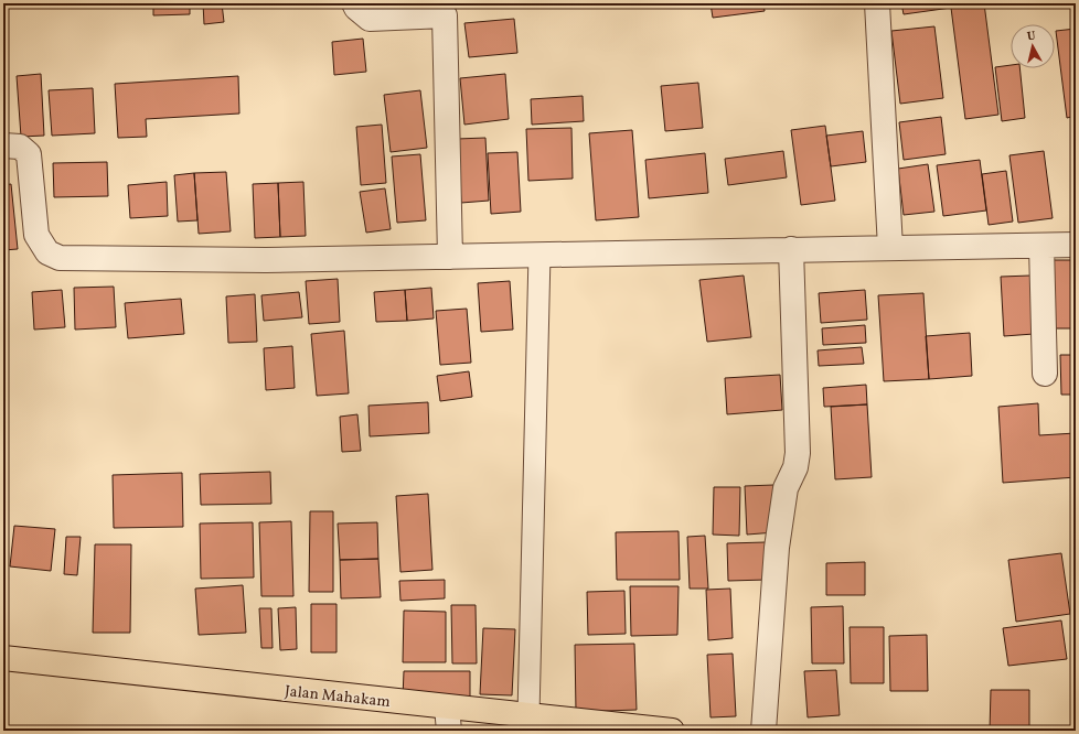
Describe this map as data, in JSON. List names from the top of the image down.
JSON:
{
  "streets": {
    "main road": ["Jalan Mahakam"]
  },
  "north": "top"
}
